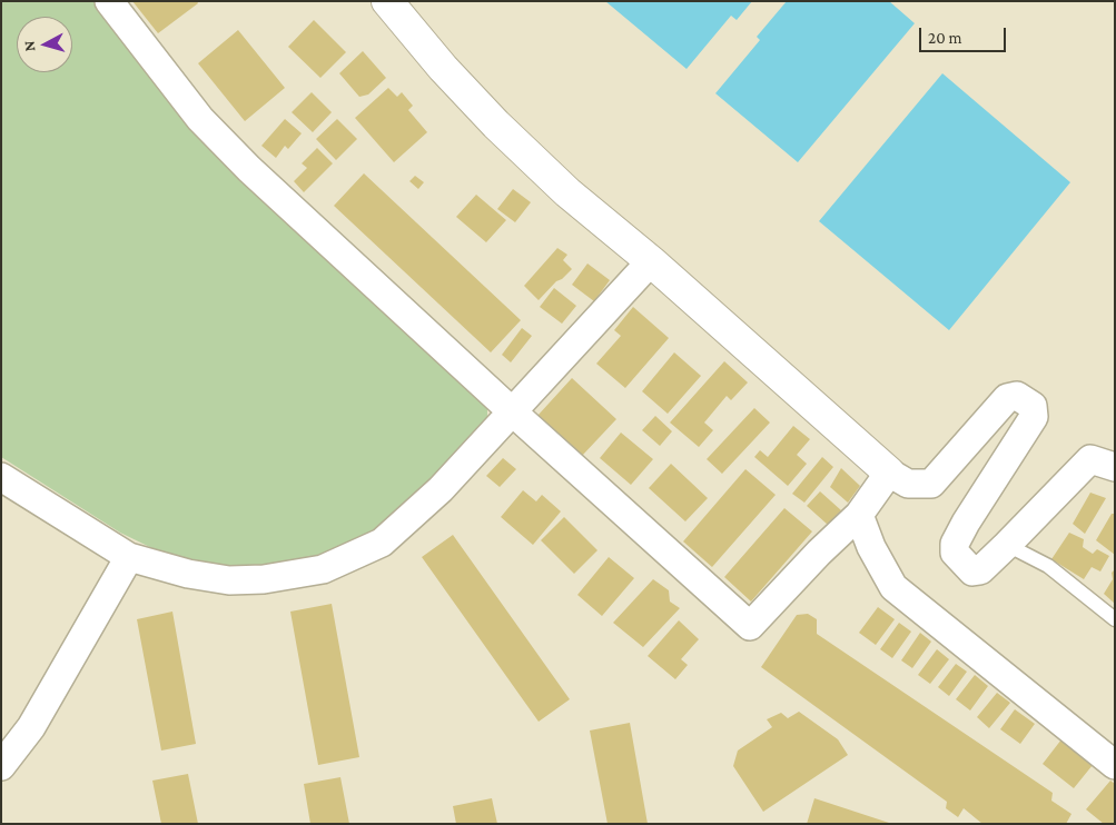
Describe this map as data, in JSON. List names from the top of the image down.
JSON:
{
  "scale_bar": "20 m",
  "north": "left"
}
